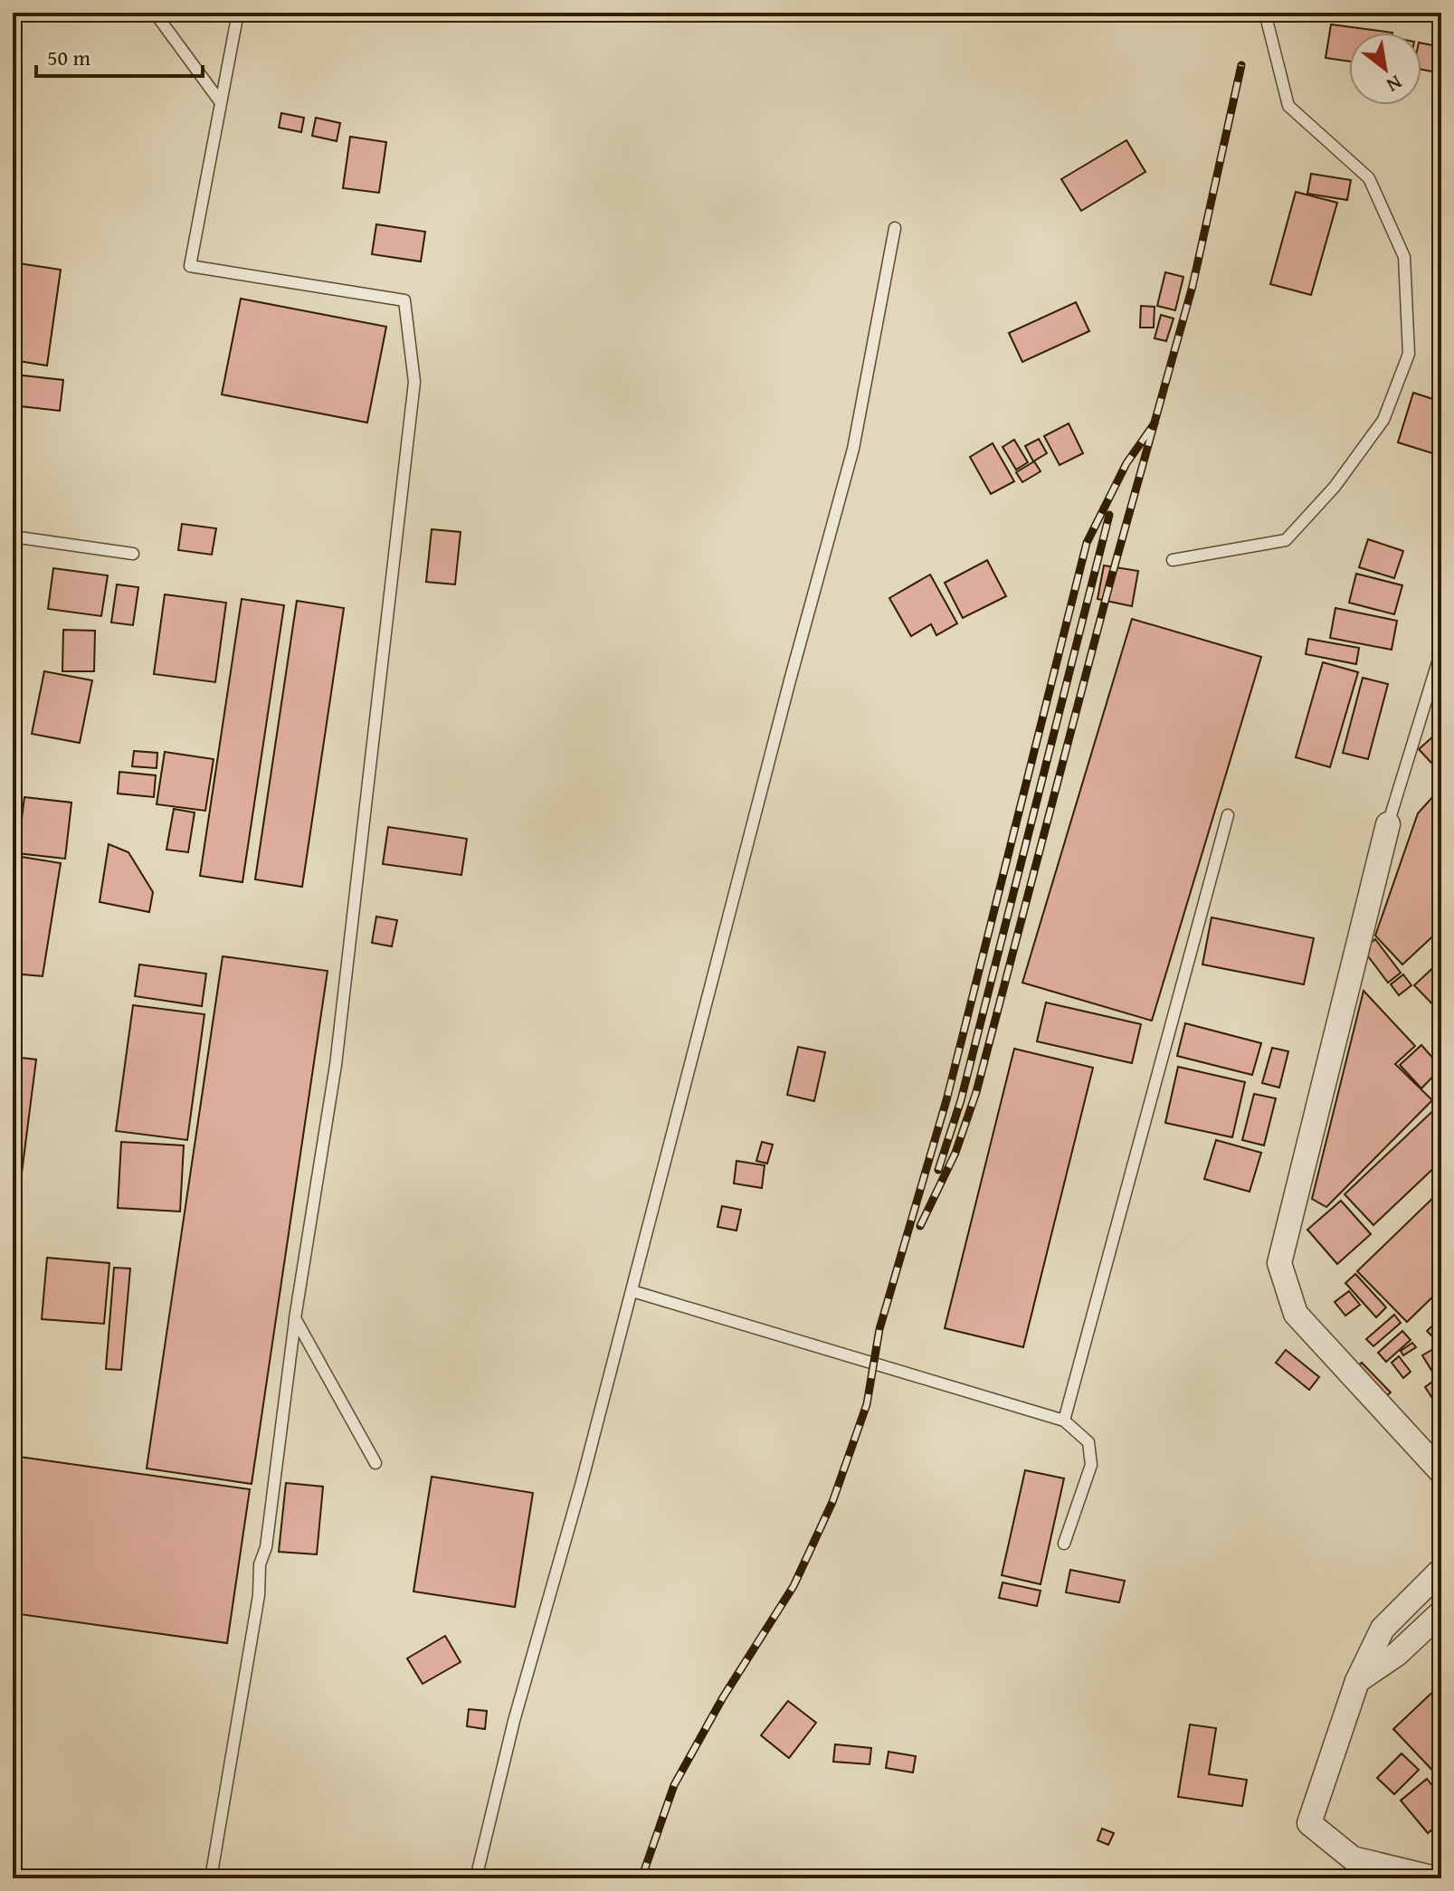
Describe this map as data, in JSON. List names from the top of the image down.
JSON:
{
  "scale_bar": "50 m",
  "north": "bottom right"
}
